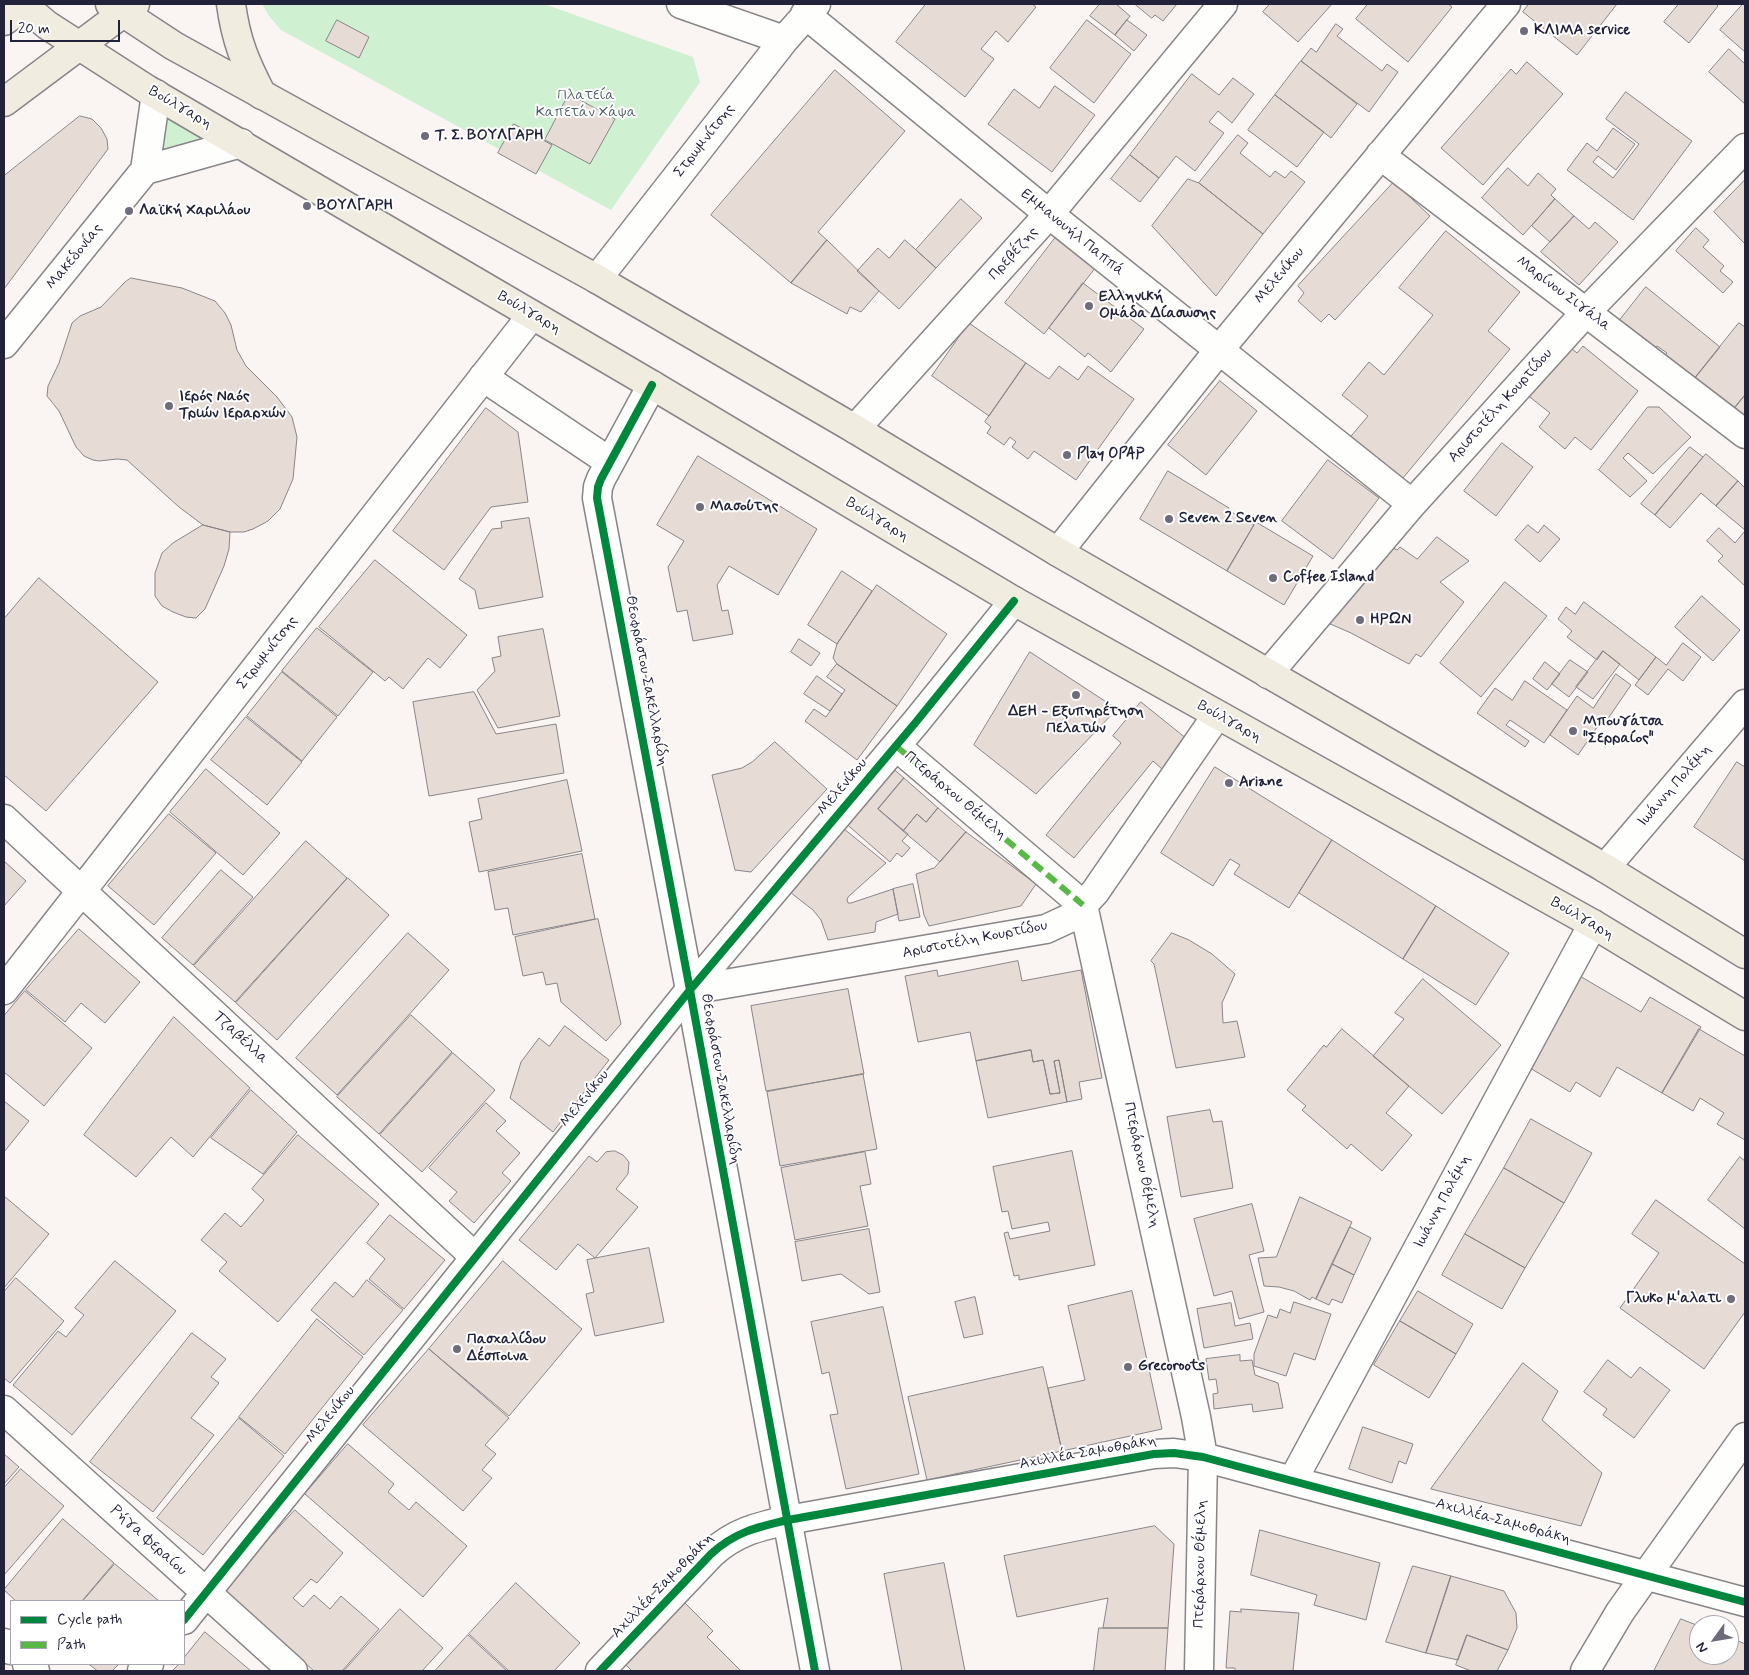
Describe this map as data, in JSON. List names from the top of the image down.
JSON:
{
  "streets": {
    "main road": ["Βούλγαρη"],
    "street": [
      "Στρωμνίτσης",
      "Εμμανουήλ Παππά",
      "Πρεβέζης",
      "Μακεδονίας",
      "Μελενίκου",
      "Μαρίνου Σιγάλα",
      "Αριστοτέλη Κουρτίδου",
      "Θεοφράστου Σακελλαρίδη",
      "Ιωάννη Πολέμη",
      "Πτεράρχου Θέμελη",
      "Τζαβέλλα",
      "Αχιλλέα Σαμοθράκη",
      "Ρήγα Φεραίου"
    ]
  },
  "crossings": [
    ["Βούλγαρη", "Στρωμνίτσης"],
    ["Βούλγαρη", "Μελενίκου"],
    ["Βούλγαρη", "Αριστοτέλη Κουρτίδου"],
    ["Βούλγαρη", "Θεοφράστου Σακελλαρίδη"],
    ["Βούλγαρη", "Ιωάννη Πολέμη"],
    ["Στρωμνίτσης", "Εμμανουήλ Παππά"],
    ["Στρωμνίτσης", "Τζαβέλλα"],
    ["Εμμανουήλ Παππά", "Πρεβέζης"],
    ["Εμμανουήλ Παππά", "Μελενίκου"],
    ["Εμμανουήλ Παππά", "Αριστοτέλη Κουρτίδου"],
    ["Μελενίκου", "Μαρίνου Σιγάλα"],
    ["Μελενίκου", "Αριστοτέλη Κουρτίδου"],
    ["Μελενίκου", "Θεοφράστου Σακελλαρίδη"],
    ["Μελενίκου", "Πτεράρχου Θέμελη"],
    ["Μελενίκου", "Τζαβέλλα"],
    ["Μελενίκου", "Ρήγα Φεραίου"],
    ["Μαρίνου Σιγάλα", "Αριστοτέλη Κουρτίδου"],
    ["Αριστοτέλη Κουρτίδου", "Θεοφράστου Σακελλαρίδη"],
    ["Αριστοτέλη Κουρτίδου", "Πτεράρχου Θέμελη"],
    ["Θεοφράστου Σακελλαρίδη", "Αχιλλέα Σαμοθράκη"],
    ["Ιωάννη Πολέμη", "Αχιλλέα Σαμοθράκη"],
    ["Πτεράρχου Θέμελη", "Αχιλλέα Σαμοθράκη"]
  ],
  "parks": ["Πλατεία Καπετάν Χάψα"],
  "places": [
    "KΛΙΜΑ service",
    "Τ. Σ. ΒΟΥΛΓΑΡΗ",
    "ΒΟΥΛΓΑΡΗ",
    "Λαϊκή Χαριλάου",
    "Ελληνική Ομάδα Δίασωσης",
    "Ιερός Ναός Τριών Ιεραρχών",
    "Play OPAP",
    "Μασούτης",
    "Seven 2 Seven",
    "Coffee Island",
    "ΗΡΩΝ",
    "ΔΕΗ - Εξυπηρέτηση Πελατών",
    "Μπουγάτσα \"Σερραίος\"",
    "Ariane",
    "Γλυκο μ'αλατι",
    "Πασχαλίδου Δέσποινα",
    "Grecoroots"
  ],
  "legend": ["Cycle path", "Path"],
  "scale_bar": "20 m",
  "north": "bottom left"
}
